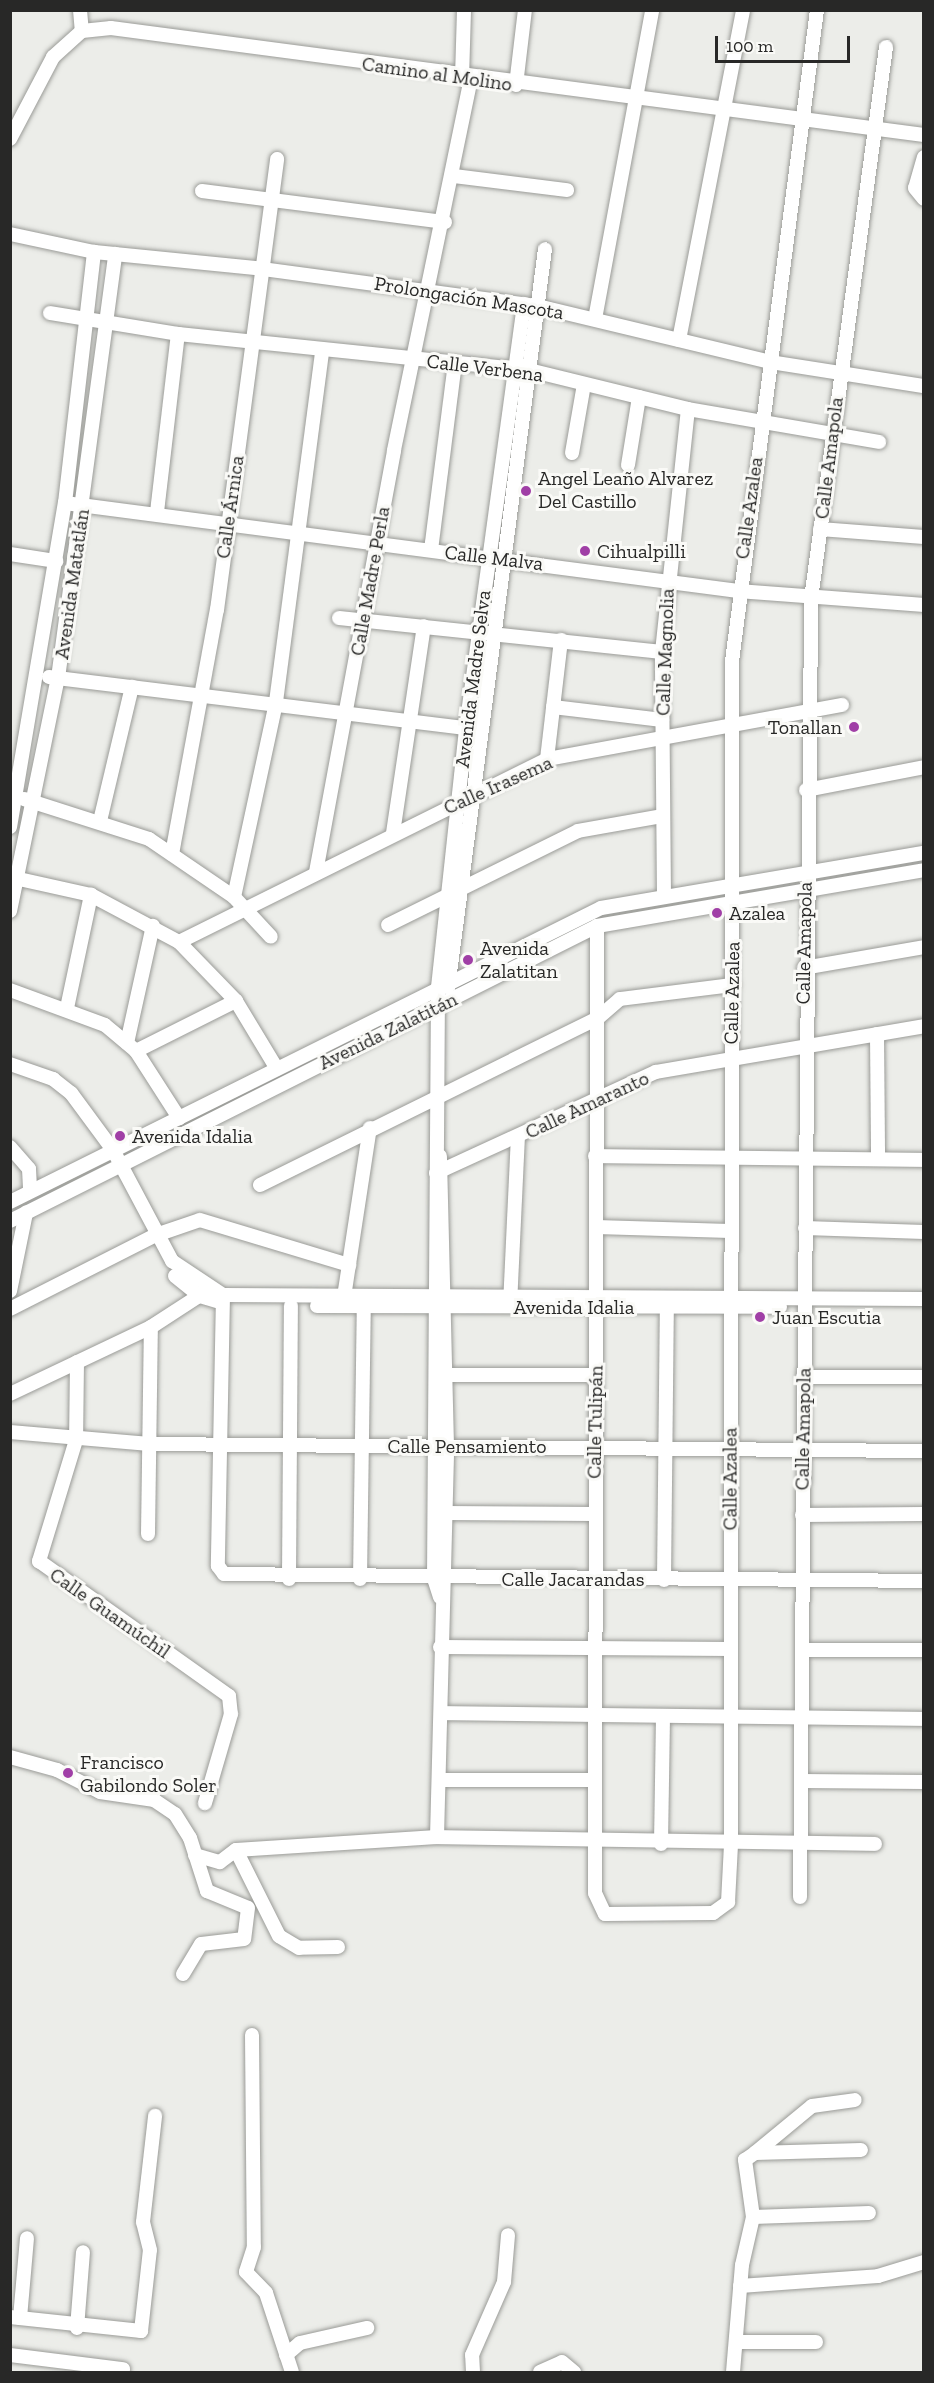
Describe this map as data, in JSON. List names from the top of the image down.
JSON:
{
  "streets": {
    "street": [
      "Camino al Molino",
      "Prolongación Mascota",
      "Calle Verbena",
      "Calle Amapola",
      "Calle Árnica",
      "Calle Azalea",
      "Calle Malva",
      "Calle Madre Perla",
      "Avenida Matatlán",
      "Calle Magnolia",
      "Avenida Madre Selva",
      "Calle Irasema",
      "Avenida Zalatitán",
      "Calle Amaranto",
      "Avenida Idalia",
      "Calle Tulipán",
      "Calle Pensamiento",
      "Calle Jacarandas",
      "Calle Guamúchil"
    ]
  },
  "crossings": [
    ["Camino al Molino", "Calle Amapola"],
    ["Camino al Molino", "Calle Azalea"],
    ["Camino al Molino", "Calle Madre Perla"],
    ["Prolongación Mascota", "Calle Amapola"],
    ["Prolongación Mascota", "Calle Árnica"],
    ["Prolongación Mascota", "Calle Azalea"],
    ["Prolongación Mascota", "Calle Madre Perla"],
    ["Prolongación Mascota", "Avenida Matatlán"],
    ["Prolongación Mascota", "Avenida Madre Selva"],
    ["Calle Verbena", "Calle Amapola"],
    ["Calle Verbena", "Calle Árnica"],
    ["Calle Verbena", "Calle Azalea"],
    ["Calle Verbena", "Calle Madre Perla"],
    ["Calle Verbena", "Avenida Matatlán"],
    ["Calle Verbena", "Calle Magnolia"],
    ["Calle Verbena", "Avenida Madre Selva"],
    ["Calle Amapola", "Calle Malva"],
    ["Calle Amapola", "Calle Irasema"],
    ["Calle Amapola", "Avenida Zalatitán"],
    ["Calle Amapola", "Calle Amaranto"],
    ["Calle Amapola", "Avenida Idalia"],
    ["Calle Amapola", "Calle Pensamiento"],
    ["Calle Amapola", "Calle Jacarandas"],
    ["Calle Árnica", "Calle Malva"],
    ["Calle Azalea", "Calle Malva"],
    ["Calle Azalea", "Calle Irasema"],
    ["Calle Azalea", "Avenida Zalatitán"],
    ["Calle Azalea", "Calle Amaranto"],
    ["Calle Azalea", "Avenida Idalia"],
    ["Calle Azalea", "Calle Tulipán"],
    ["Calle Azalea", "Calle Pensamiento"],
    ["Calle Azalea", "Calle Jacarandas"],
    ["Calle Malva", "Calle Madre Perla"],
    ["Calle Malva", "Avenida Matatlán"],
    ["Calle Malva", "Calle Magnolia"],
    ["Calle Malva", "Avenida Madre Selva"],
    ["Calle Madre Perla", "Calle Irasema"],
    ["Calle Magnolia", "Calle Irasema"],
    ["Calle Magnolia", "Avenida Zalatitán"],
    ["Avenida Madre Selva", "Calle Irasema"],
    ["Avenida Madre Selva", "Avenida Zalatitán"],
    ["Avenida Madre Selva", "Calle Amaranto"],
    ["Avenida Madre Selva", "Avenida Idalia"],
    ["Avenida Madre Selva", "Calle Pensamiento"],
    ["Avenida Madre Selva", "Calle Jacarandas"],
    ["Avenida Zalatitán", "Avenida Idalia"],
    ["Avenida Zalatitán", "Calle Tulipán"],
    ["Calle Amaranto", "Calle Tulipán"],
    ["Avenida Idalia", "Calle Tulipán"],
    ["Calle Tulipán", "Calle Pensamiento"],
    ["Calle Tulipán", "Calle Jacarandas"],
    ["Calle Pensamiento", "Calle Jacarandas"],
    ["Calle Pensamiento", "Calle Guamúchil"]
  ],
  "places": [
    "Angel Leaño Alvarez Del Castillo",
    "Cihualpilli",
    "Tonallan",
    "Azalea",
    "Avenida Zalatitan",
    "Avenida Idalia",
    "Juan Escutia",
    "Francisco Gabilondo Soler"
  ],
  "scale_bar": "100 m"
}
